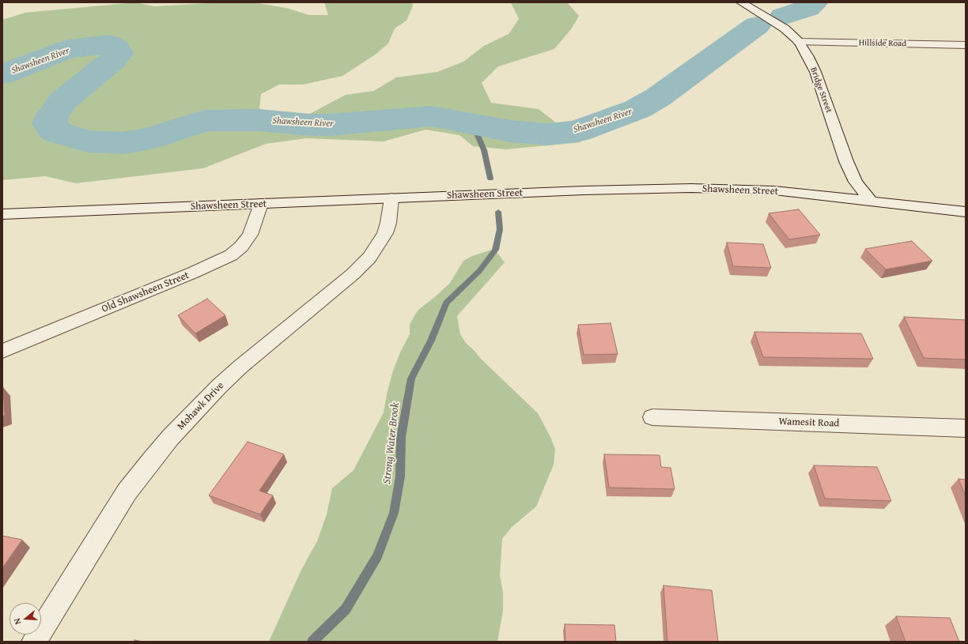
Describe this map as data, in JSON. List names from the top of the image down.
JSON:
{
  "streets": {
    "street": [
      "Hillside Road",
      "Bridge Street",
      "Shawsheen Street",
      "Old Shawsheen Street",
      "Mohawk Drive",
      "Wamesit Road"
    ]
  },
  "crossings": [
    ["Hillside Road", "Bridge Street"],
    ["Bridge Street", "Shawsheen Street"],
    ["Shawsheen Street", "Old Shawsheen Street"],
    ["Shawsheen Street", "Mohawk Drive"]
  ],
  "water": ["Shawsheen River", "Strong Water Brook"],
  "north": "left"
}
